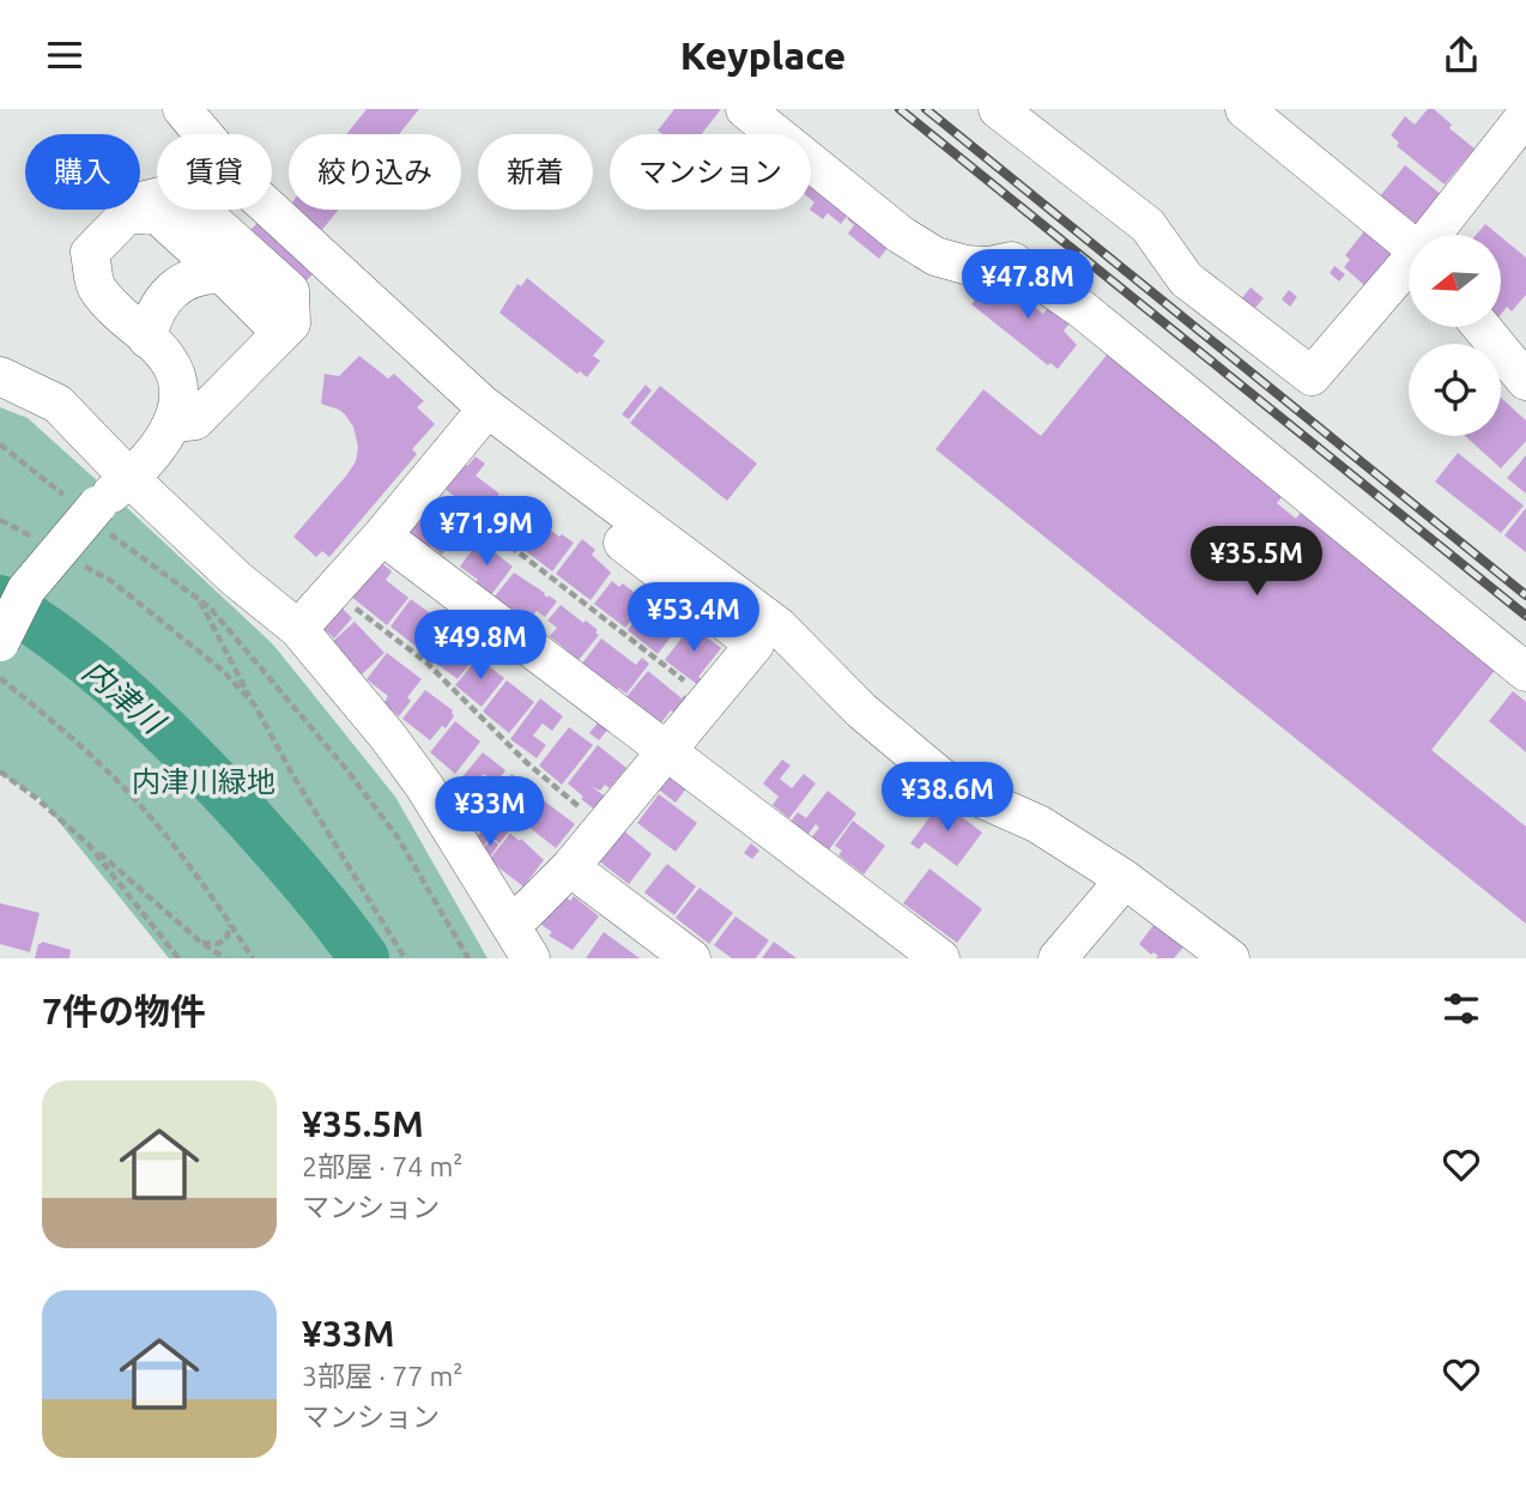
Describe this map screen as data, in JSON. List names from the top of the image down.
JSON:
{
  "water": ["内津川"],
  "parks": ["内津川緑地"],
  "north": "left",
  "page": {
    "header": "Keyplace",
    "chip": [
      "購入",
      "賃貸",
      "絞り込み",
      "新着",
      "マンション"
    ],
    "price": [
      "¥47.8M",
      "¥71.9M",
      "¥35.5M",
      "¥53.4M",
      "¥49.8M",
      "¥38.6M",
      "¥33M"
    ],
    "heading": "7件の物件",
    "list": [
      {
        "name": "¥35.5M",
        "note": "2部屋 · 74 m² · マンション"
      },
      {
        "name": "¥33M",
        "note": "3部屋 · 77 m² · マンション"
      }
    ]
  }
}
